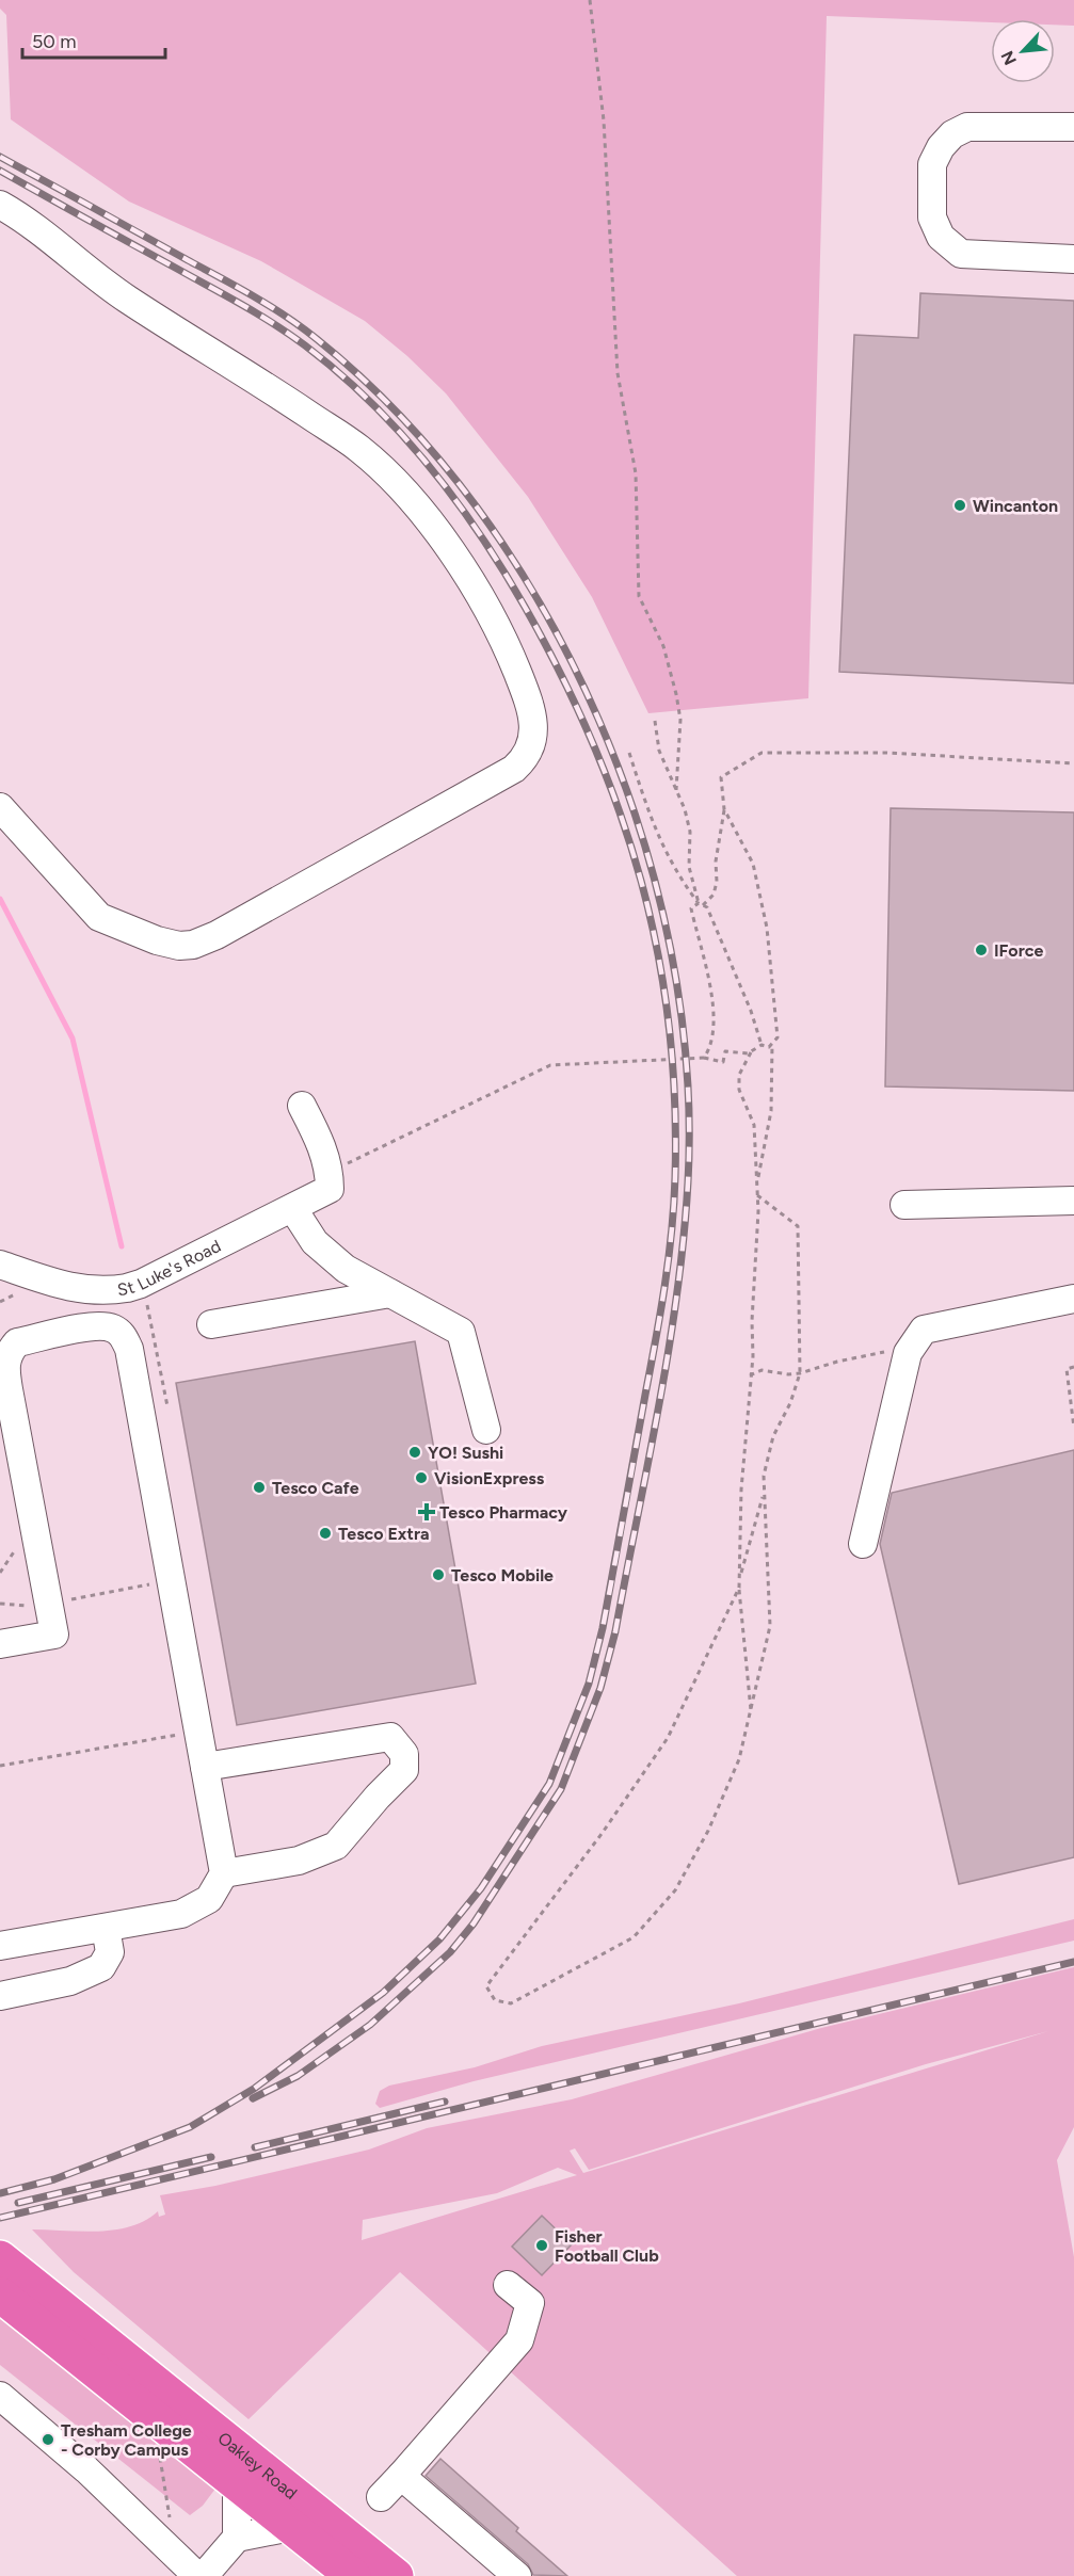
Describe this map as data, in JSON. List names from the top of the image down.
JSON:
{
  "streets": {
    "highway": ["Oakley Road"],
    "street": ["St Luke's Road"]
  },
  "places": {
    "other": [
      "Wincanton",
      "IForce",
      "YO! Sushi",
      "VisionExpress",
      "Tesco Cafe",
      "Tesco Extra",
      "Tesco Mobile",
      "Fisher Football Club",
      "Tresham College - Corby Campus"
    ],
    "health": ["Tesco Pharmacy"]
  },
  "scale_bar": "50 m",
  "north": "bottom left"
}
